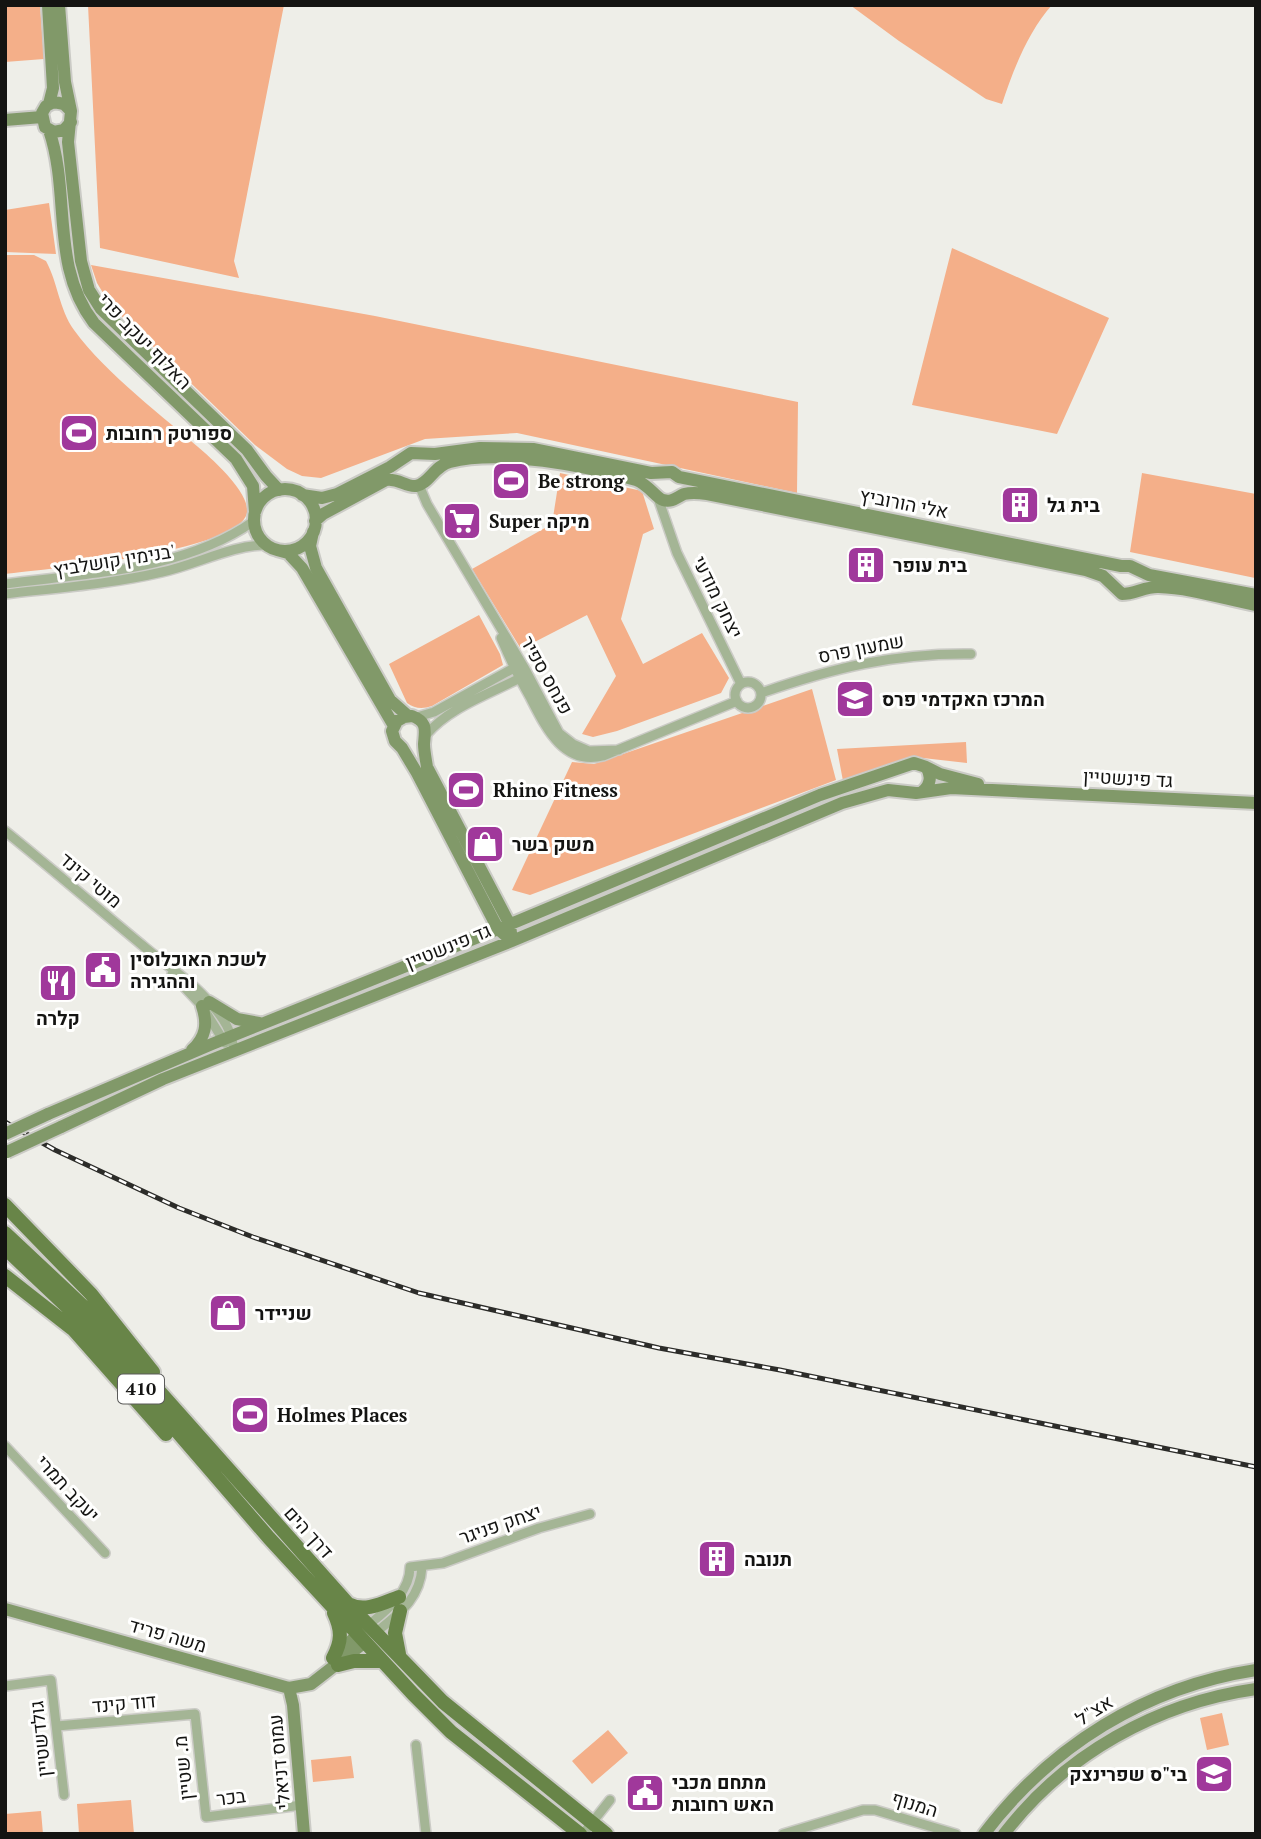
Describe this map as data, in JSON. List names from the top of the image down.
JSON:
{
  "streets": {
    "main road": ["410", "דרך הים"],
    "street": [
      "האלוף יעקב פרי",
      "אלי הורוביץ",
      "בנימין קושלביץ'",
      "יצחק מודעי",
      "שמעון פרס",
      "פנחס ספיר",
      "גד פינשטיין",
      "מוטי קינד",
      "יעקב תמרי",
      "יצחק פניגר",
      "משה פריד",
      "דוד קינד",
      "אצ\"ל",
      "גולדשטיין",
      "עמוס דניאלי",
      "מ. שטיין",
      "בכר",
      "המנוף"
    ]
  },
  "crossings": [
    ["האלוף יעקב פרי", "בנימין קושלביץ'"],
    ["אלי הורוביץ", "יצחק מודעי"],
    ["יצחק מודעי", "שמעון פרס"],
    ["גד פינשטיין", "מוטי קינד"],
    ["יצחק פניגר", "דרך הים"],
    ["יצחק פניגר", "משה פריד"],
    ["דרך הים", "משה פריד"],
    ["משה פריד", "עמוס דניאלי"],
    ["דוד קינד", "גולדשטיין"],
    ["דוד קינד", "מ. שטיין"],
    ["עמוס דניאלי", "בכר"],
    ["מ. שטיין", "בכר"]
  ],
  "places": {
    "sports": [
      "ספורטק רחובות",
      "Be strong",
      "Rhino Fitness",
      "Holmes Places"
    ],
    "building": ["בית גל", "בית עופר", "תנובה"],
    "supermarket": ["Super מיקה"],
    "school or university": ["המרכז האקדמי פרס", "בי\"ס שפרינצק"],
    "shop": ["משק בשר", "שניידר"],
    "public building": ["לשכת האוכלוסין וההגירה", "מתחם מכבי האש רחובות"],
    "restaurant": ["קלרה"]
  }
}
